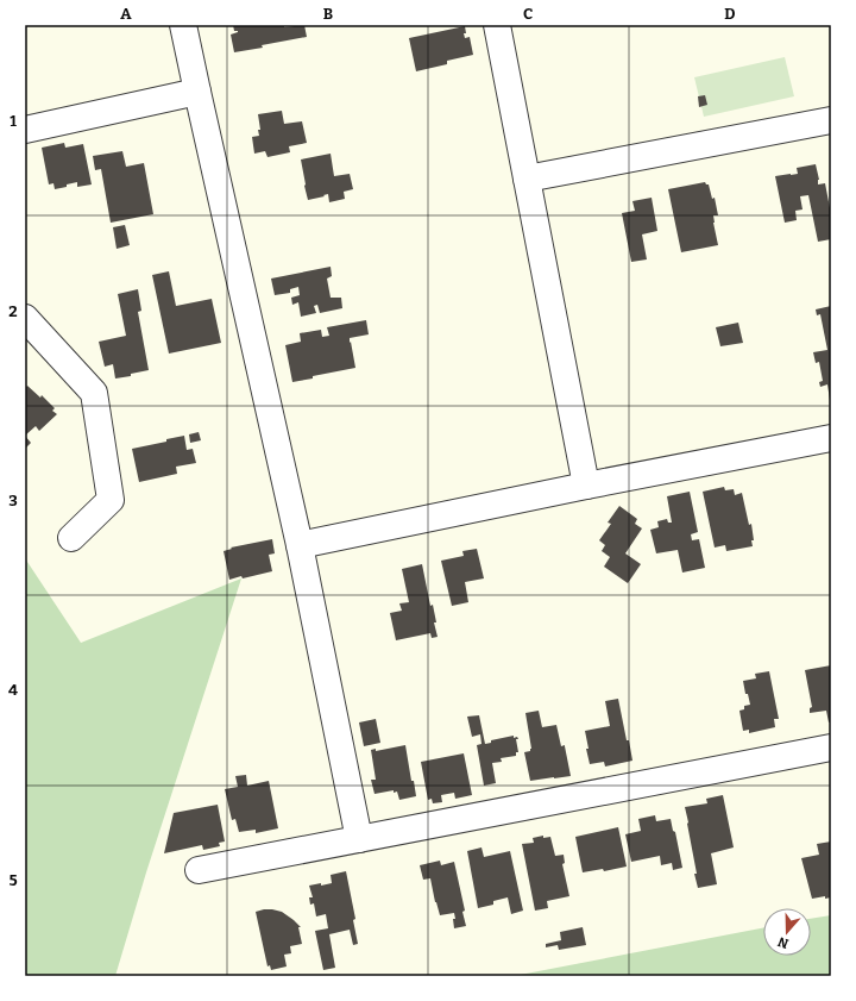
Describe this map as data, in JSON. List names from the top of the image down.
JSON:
{
  "north": "bottom",
  "grid": {
    "columns": [
      "A",
      "B",
      "C",
      "D"
    ],
    "rows": [
      "1",
      "2",
      "3",
      "4",
      "5"
    ]
  }
}
